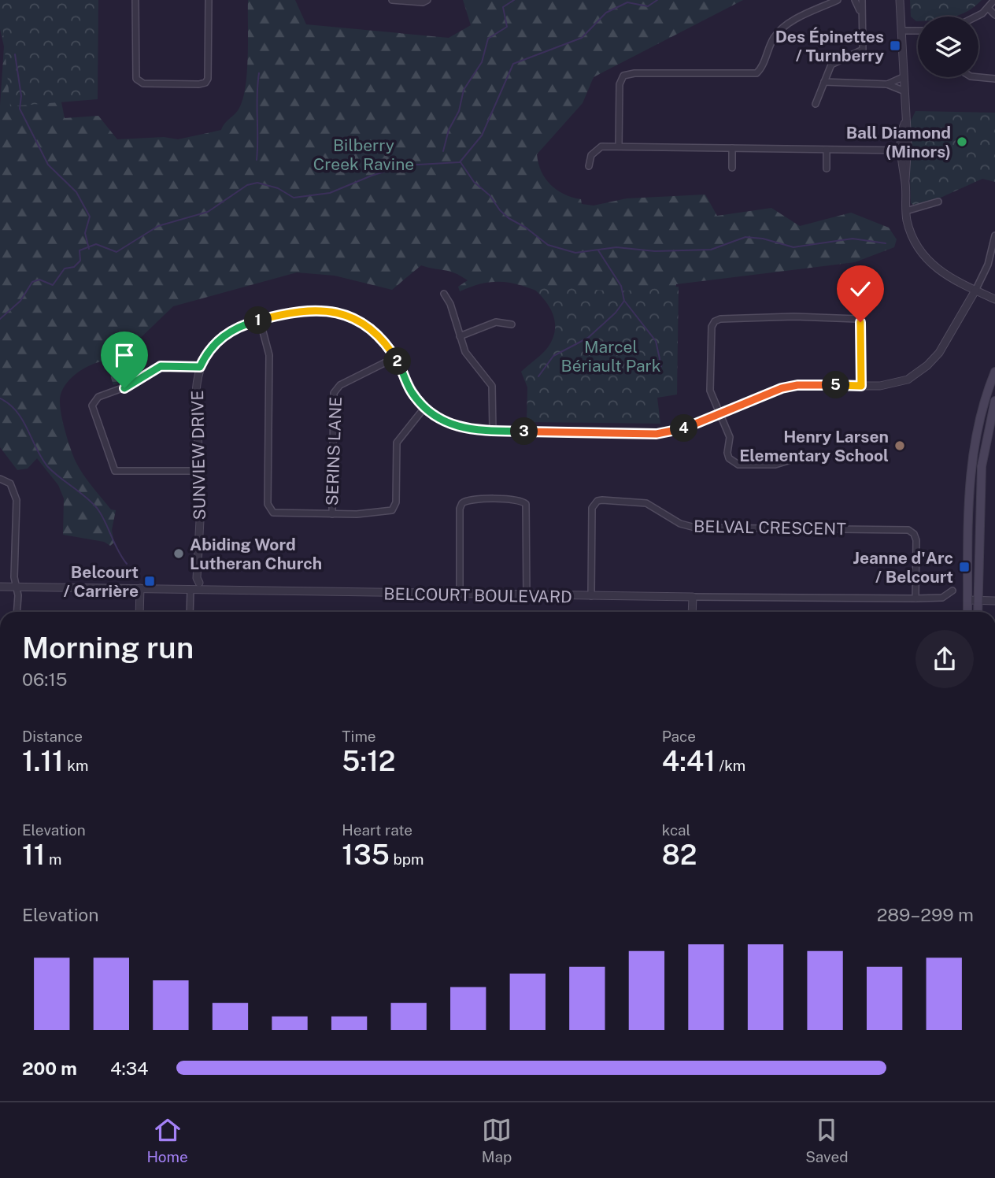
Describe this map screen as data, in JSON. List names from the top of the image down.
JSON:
{
  "streets": {
    "street": [
      "SERINS LANE",
      "SUNVIEW DRIVE",
      "BELVAL CRESCENT",
      "BELCOURT BOULEVARD"
    ]
  },
  "crossings": [
    ["SERINS LANE", "SUNVIEW DRIVE"],
    ["SUNVIEW DRIVE", "BELCOURT BOULEVARD"],
    ["BELVAL CRESCENT", "BELCOURT BOULEVARD"]
  ],
  "parks": ["Bilberry Creek Ravine", "Marcel Bériault Park"],
  "places": {
    "transit": ["Des Épinettes / Turnberry", "Jeanne d'Arc / Belcourt", "Belcourt / Carrière"],
    "other": ["Ball Diamond (Minors)", "Henry Larsen Elementary School", "Abiding Word Lutheran Church"]
  },
  "page": {
    "pins": [
      "1",
      "2",
      "5",
      "4",
      "3"
    ],
    "heading": ["Morning run", "06:15"],
    "stats": [
      ["Distance", "1.11 km"],
      ["Time", "5:12"],
      ["Pace", "4:41 /km"],
      ["Elevation", "11 m"],
      ["Heart rate", "135 bpm"],
      ["kcal", "82"]
    ],
    "chart": ["Elevation", "289–299 m"],
    "list": [
      {
        "name": "200 m",
        "note": "4:34"
      }
    ],
    "tabs": ["Home", "Map", "Saved"]
  }
}
